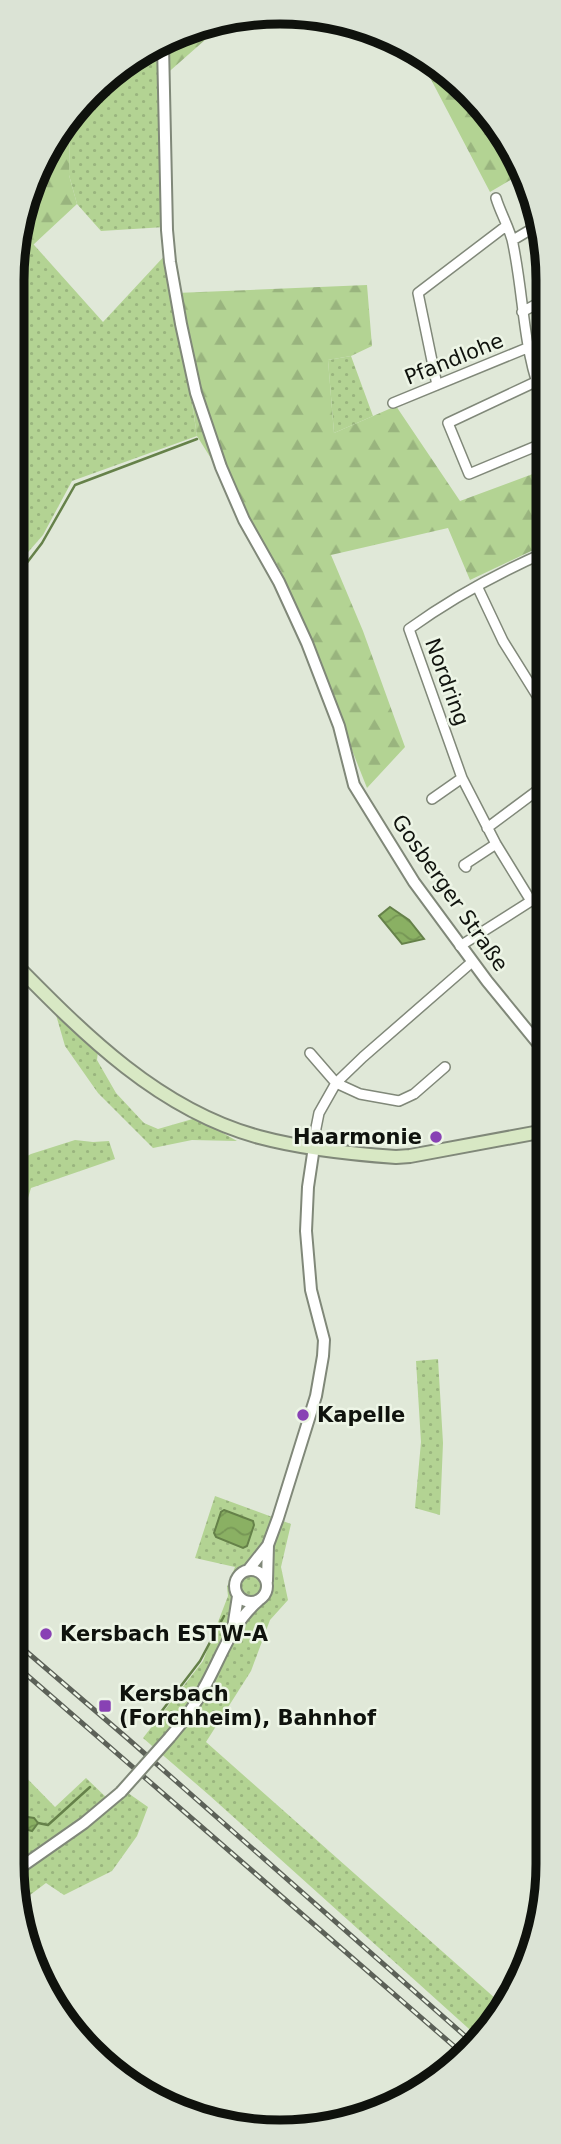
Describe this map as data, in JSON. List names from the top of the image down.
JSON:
{
  "streets": {
    "street": ["Pfandlohe", "Nordring", "Gosberger Straße"]
  },
  "places": {
    "other": ["Haarmonie", "Kapelle", "Kersbach ESTW-A"],
    "transit": ["Kersbach (Forchheim), Bahnhof"]
  }
}
